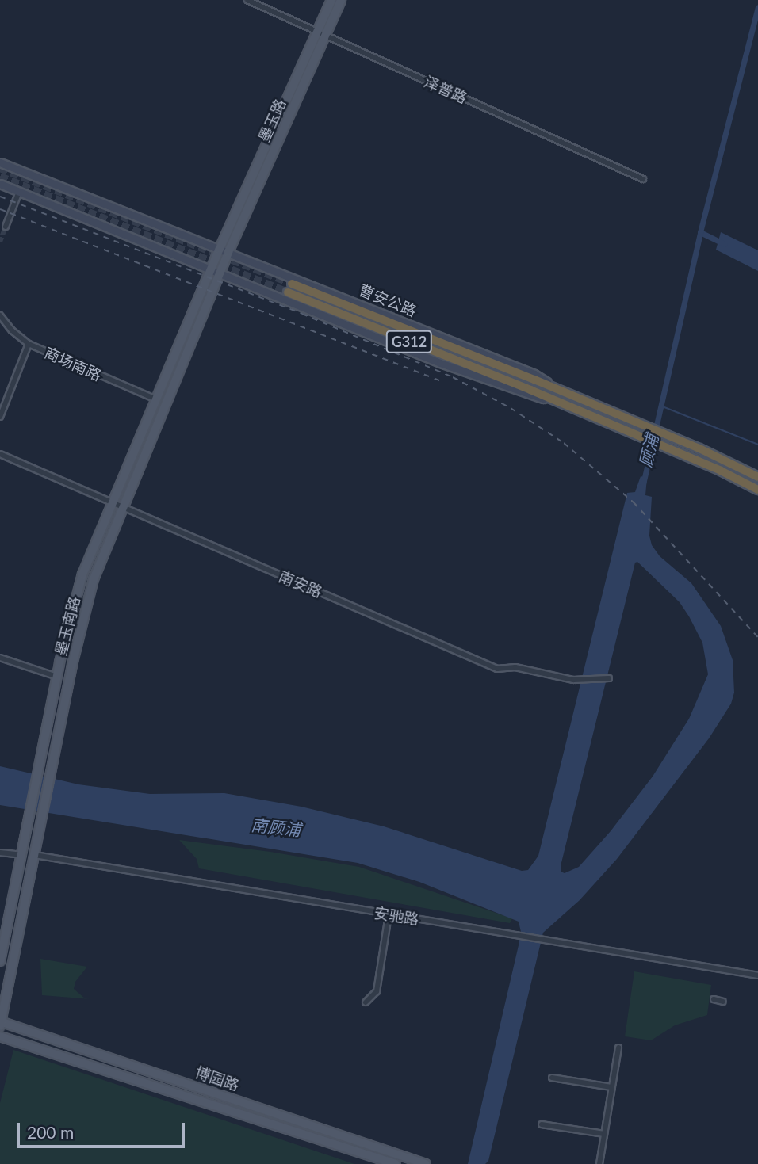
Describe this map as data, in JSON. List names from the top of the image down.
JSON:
{
  "streets": {
    "highway": ["曹安公路", "G312"],
    "main road": ["墨玉路", "墨玉南路", "博园路"],
    "street": [
      "泽普路",
      "商场南路",
      "南安路",
      "安驰路"
    ]
  },
  "crossings": [
    ["泽普路", "墨玉路"],
    ["墨玉路", "曹安公路"],
    ["墨玉路", "墨玉南路"],
    ["曹安公路", "墨玉南路"],
    ["商场南路", "墨玉南路"],
    ["南安路", "墨玉南路"],
    ["墨玉南路", "安驰路"],
    ["墨玉南路", "博园路"]
  ],
  "water": ["顾浦", "南顾浦"],
  "scale_bar": "200 m"
}
